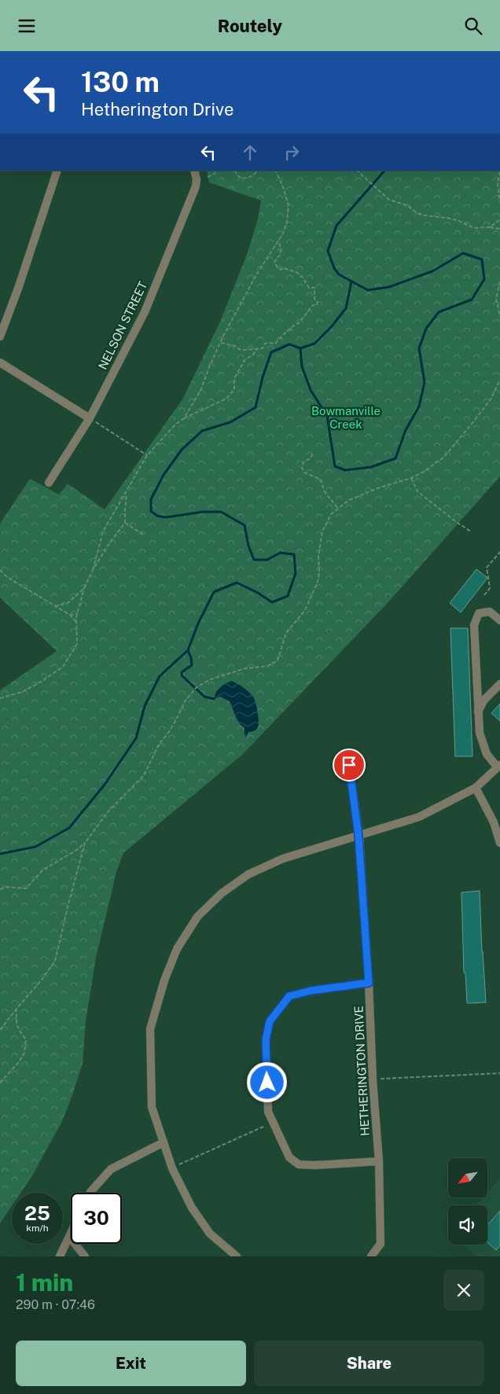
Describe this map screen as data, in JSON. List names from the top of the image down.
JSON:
{
  "streets": {
    "street": ["NELSON STREET", "HETHERINGTON DRIVE"]
  },
  "parks": ["Bowmanville Creek"],
  "north": "bottom left",
  "page": {
    "header": "Routely",
    "turn": ["130 m", "Hetherington Drive"],
    "speed": "25 km/h",
    "limit": "30",
    "heading": ["1 min", "290 m · 07:46"],
    "buttons": ["Exit", "Share"]
  }
}
